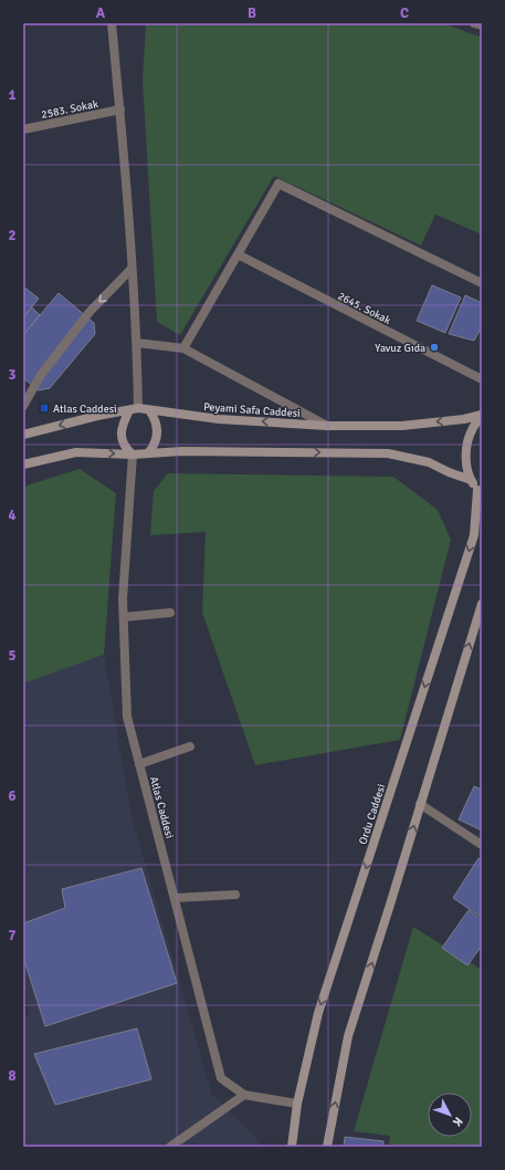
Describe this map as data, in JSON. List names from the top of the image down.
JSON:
{
  "streets": {
    "main road": ["Peyami Safa Caddesi", "Ordu Caddesi"],
    "street": ["2583. Sokak", "2645. Sokak", "Atlas Caddesi"]
  },
  "crossings": [
    ["Peyami Safa Caddesi", "Atlas Caddesi"],
    ["Atlas Caddesi", "Ordu Caddesi"]
  ],
  "places": {
    "other": ["Yavuz Gıda"],
    "transit": ["Atlas Caddesi"]
  },
  "north": "bottom right",
  "grid": {
    "columns": ["A", "B", "C"],
    "rows": [
      "1",
      "2",
      "3",
      "4",
      "5",
      "6",
      "7",
      "8"
    ]
  }
}
